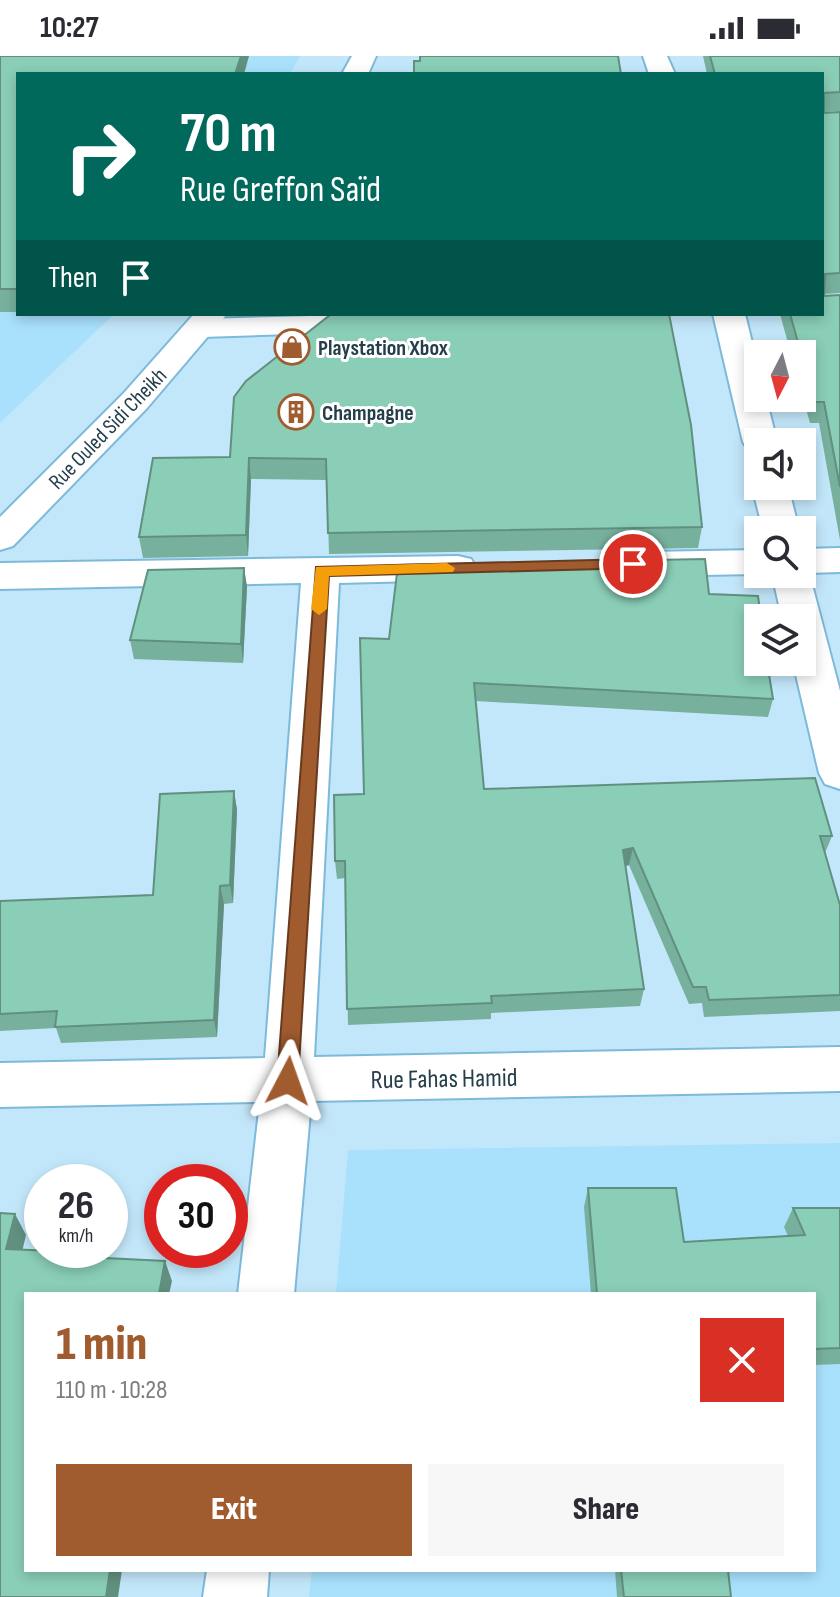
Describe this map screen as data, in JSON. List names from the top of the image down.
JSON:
{
  "streets": {
    "street": ["Rue Ouled Sidi Cheikh", "Rue Fahas Hamid"]
  },
  "places": {
    "shop": ["Playstation Xbox"],
    "building": ["Champagne"]
  },
  "north": "bottom",
  "page": {
    "status": "10:27",
    "turn": ["70 m", "Rue Greffon Saïd"],
    "then": "Then",
    "speed": "26 km/h",
    "limit": "30",
    "heading": ["1 min", "110 m · 10:28"],
    "buttons": ["Exit", "Share"]
  }
}
